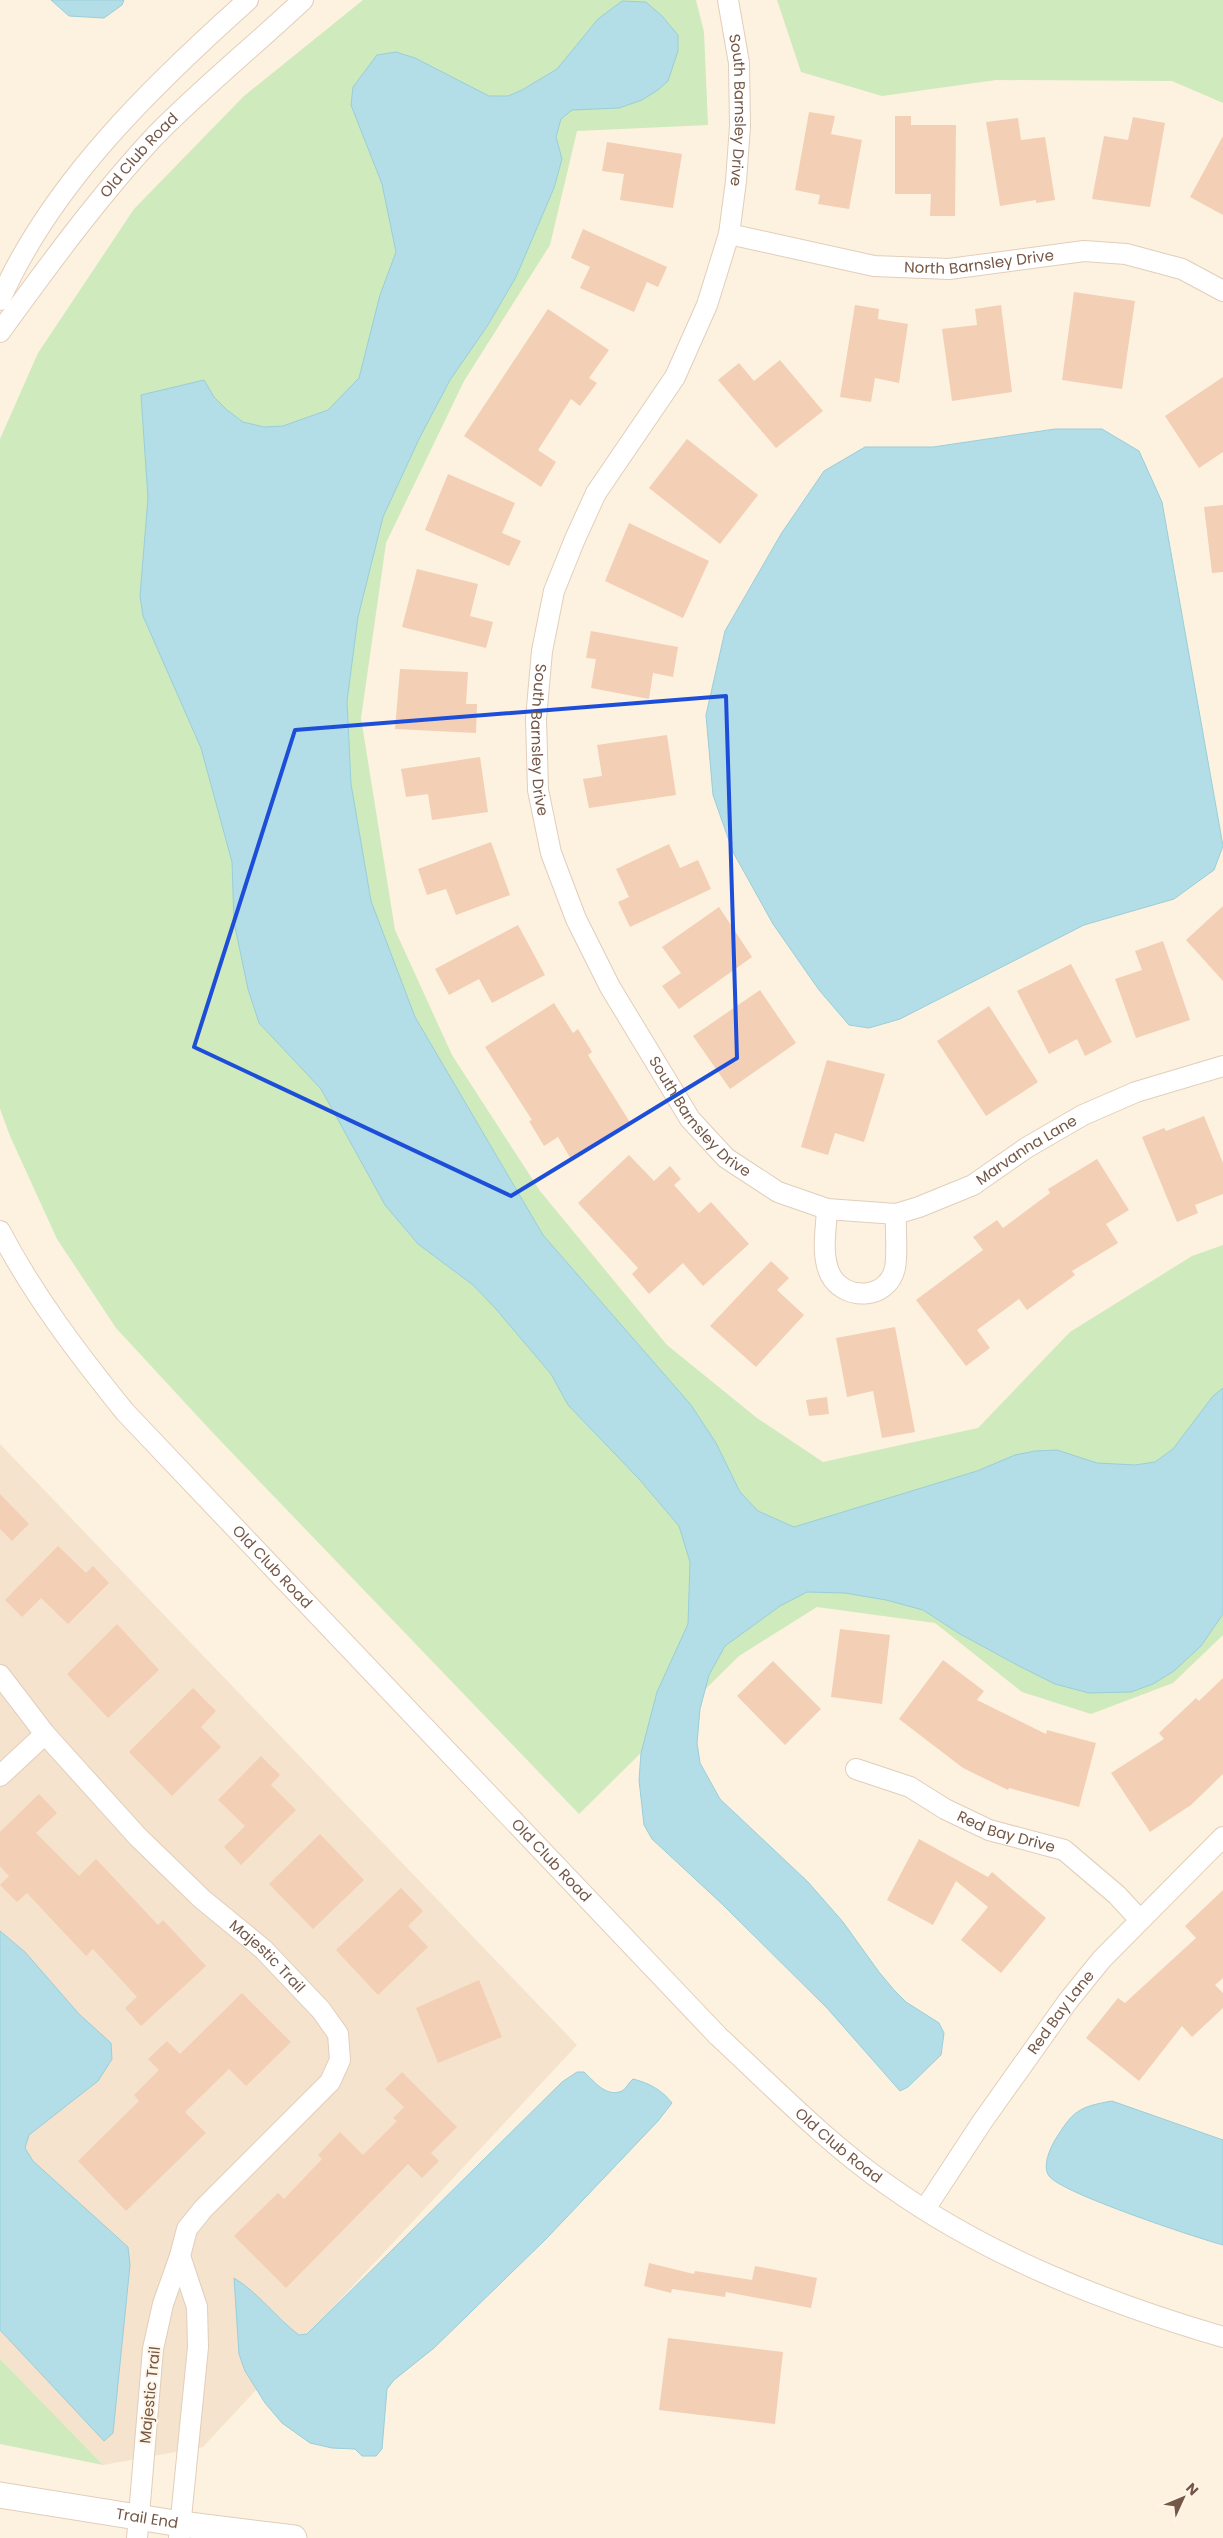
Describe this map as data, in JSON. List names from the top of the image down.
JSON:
{
  "streets": {
    "street": [
      "South Barnsley Drive",
      "Old Club Road",
      "North Barnsley Drive",
      "Marvanna Lane",
      "Red Bay Drive",
      "Majestic Trail",
      "Red Bay Lane",
      "Trail End"
    ]
  },
  "crossings": [
    ["South Barnsley Drive", "North Barnsley Drive"],
    ["South Barnsley Drive", "Marvanna Lane"],
    ["Old Club Road", "Red Bay Lane"],
    ["Red Bay Drive", "Red Bay Lane"],
    ["Majestic Trail", "Trail End"]
  ],
  "north": "top right"
}
